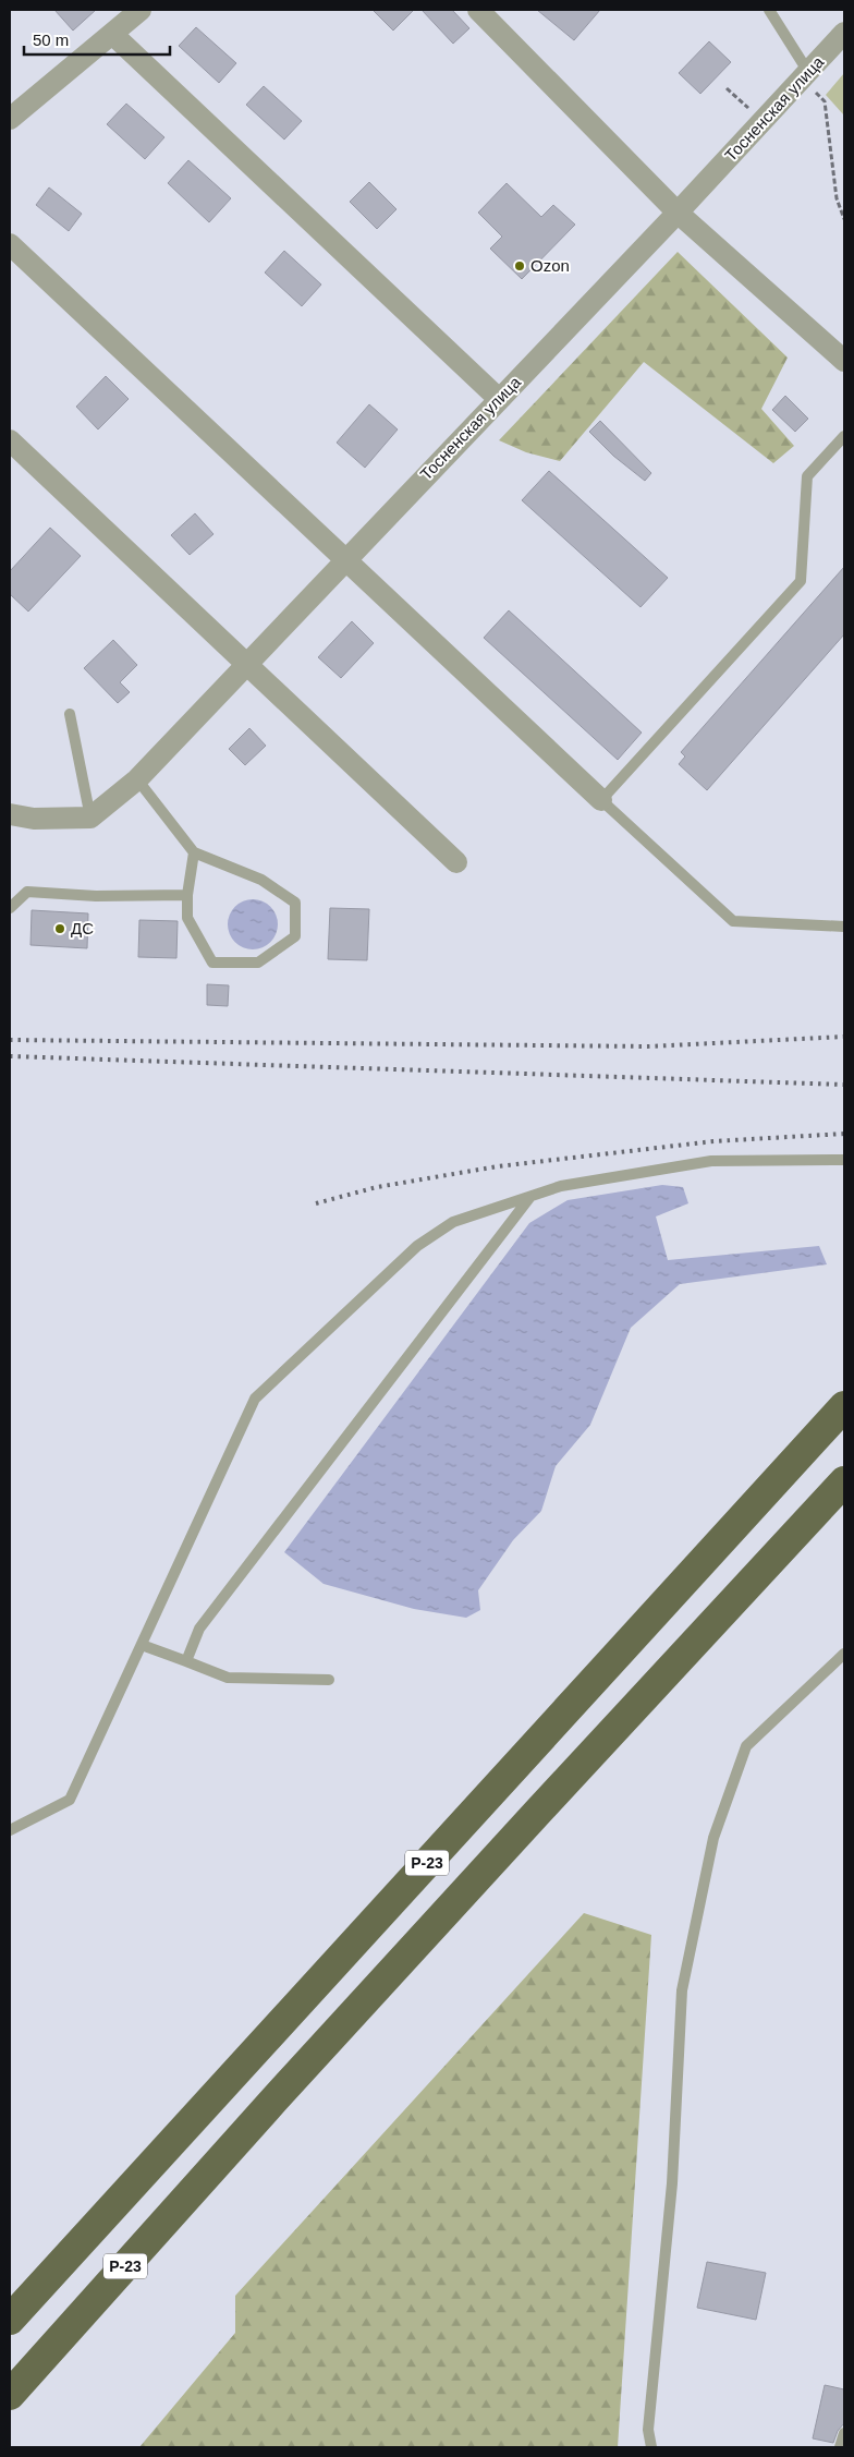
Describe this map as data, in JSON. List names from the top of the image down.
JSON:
{
  "streets": {
    "highway": ["Р-23"],
    "street": ["Тосненская улица"]
  },
  "places": ["Ozon", "ДС"],
  "scale_bar": "50 m"
}
